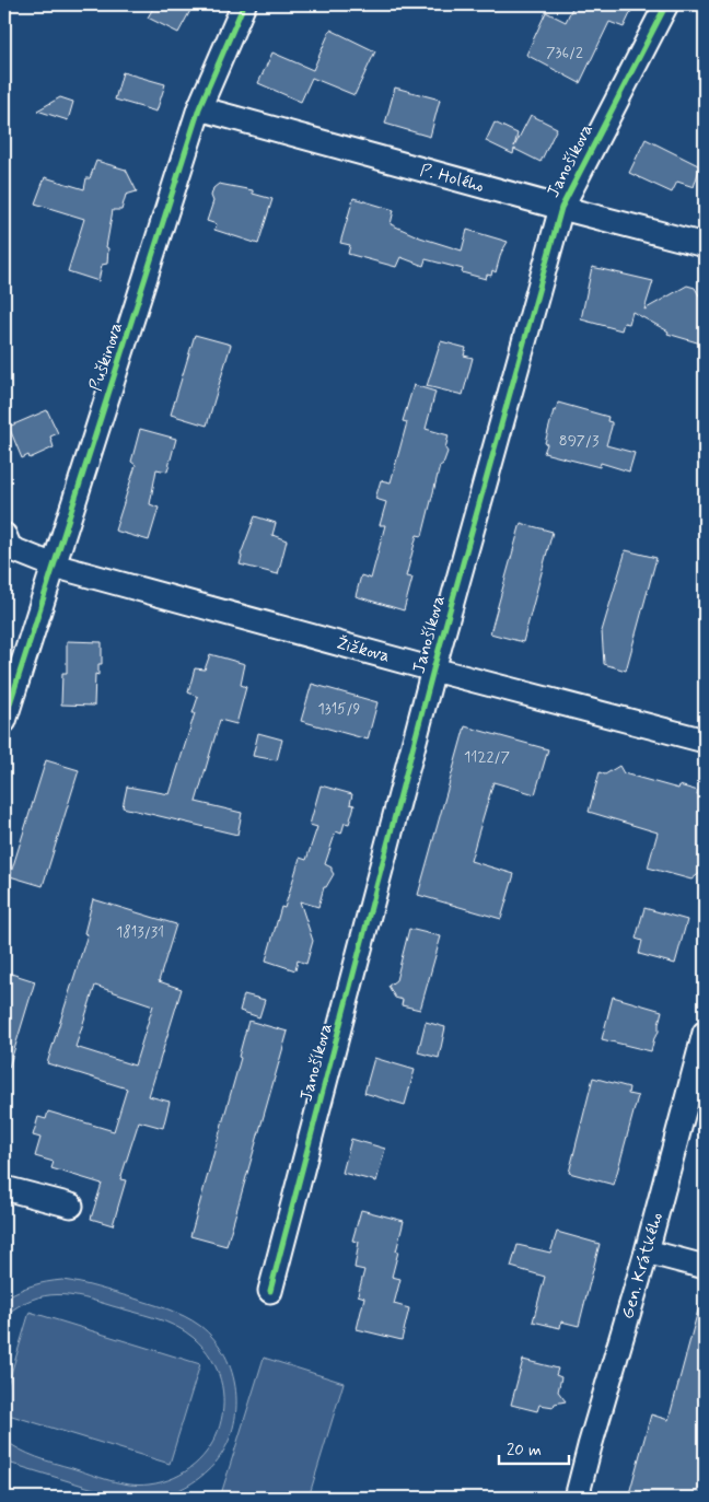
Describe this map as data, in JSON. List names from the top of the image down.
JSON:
{
  "streets": {
    "street": [
      "Janošíkova",
      "P. Holého",
      "Puškinova",
      "Žižkova",
      "Gen. Krátkého"
    ]
  },
  "crossings": [
    ["Janošíkova", "P. Holého"],
    ["Janošíkova", "Žižkova"],
    ["P. Holého", "Puškinova"],
    ["Puškinova", "Žižkova"]
  ],
  "house_numbers": [
    "736/2",
    "897/3",
    "1315/9",
    "1122/7",
    "1813/31"
  ],
  "scale_bar": "20 m"
}
